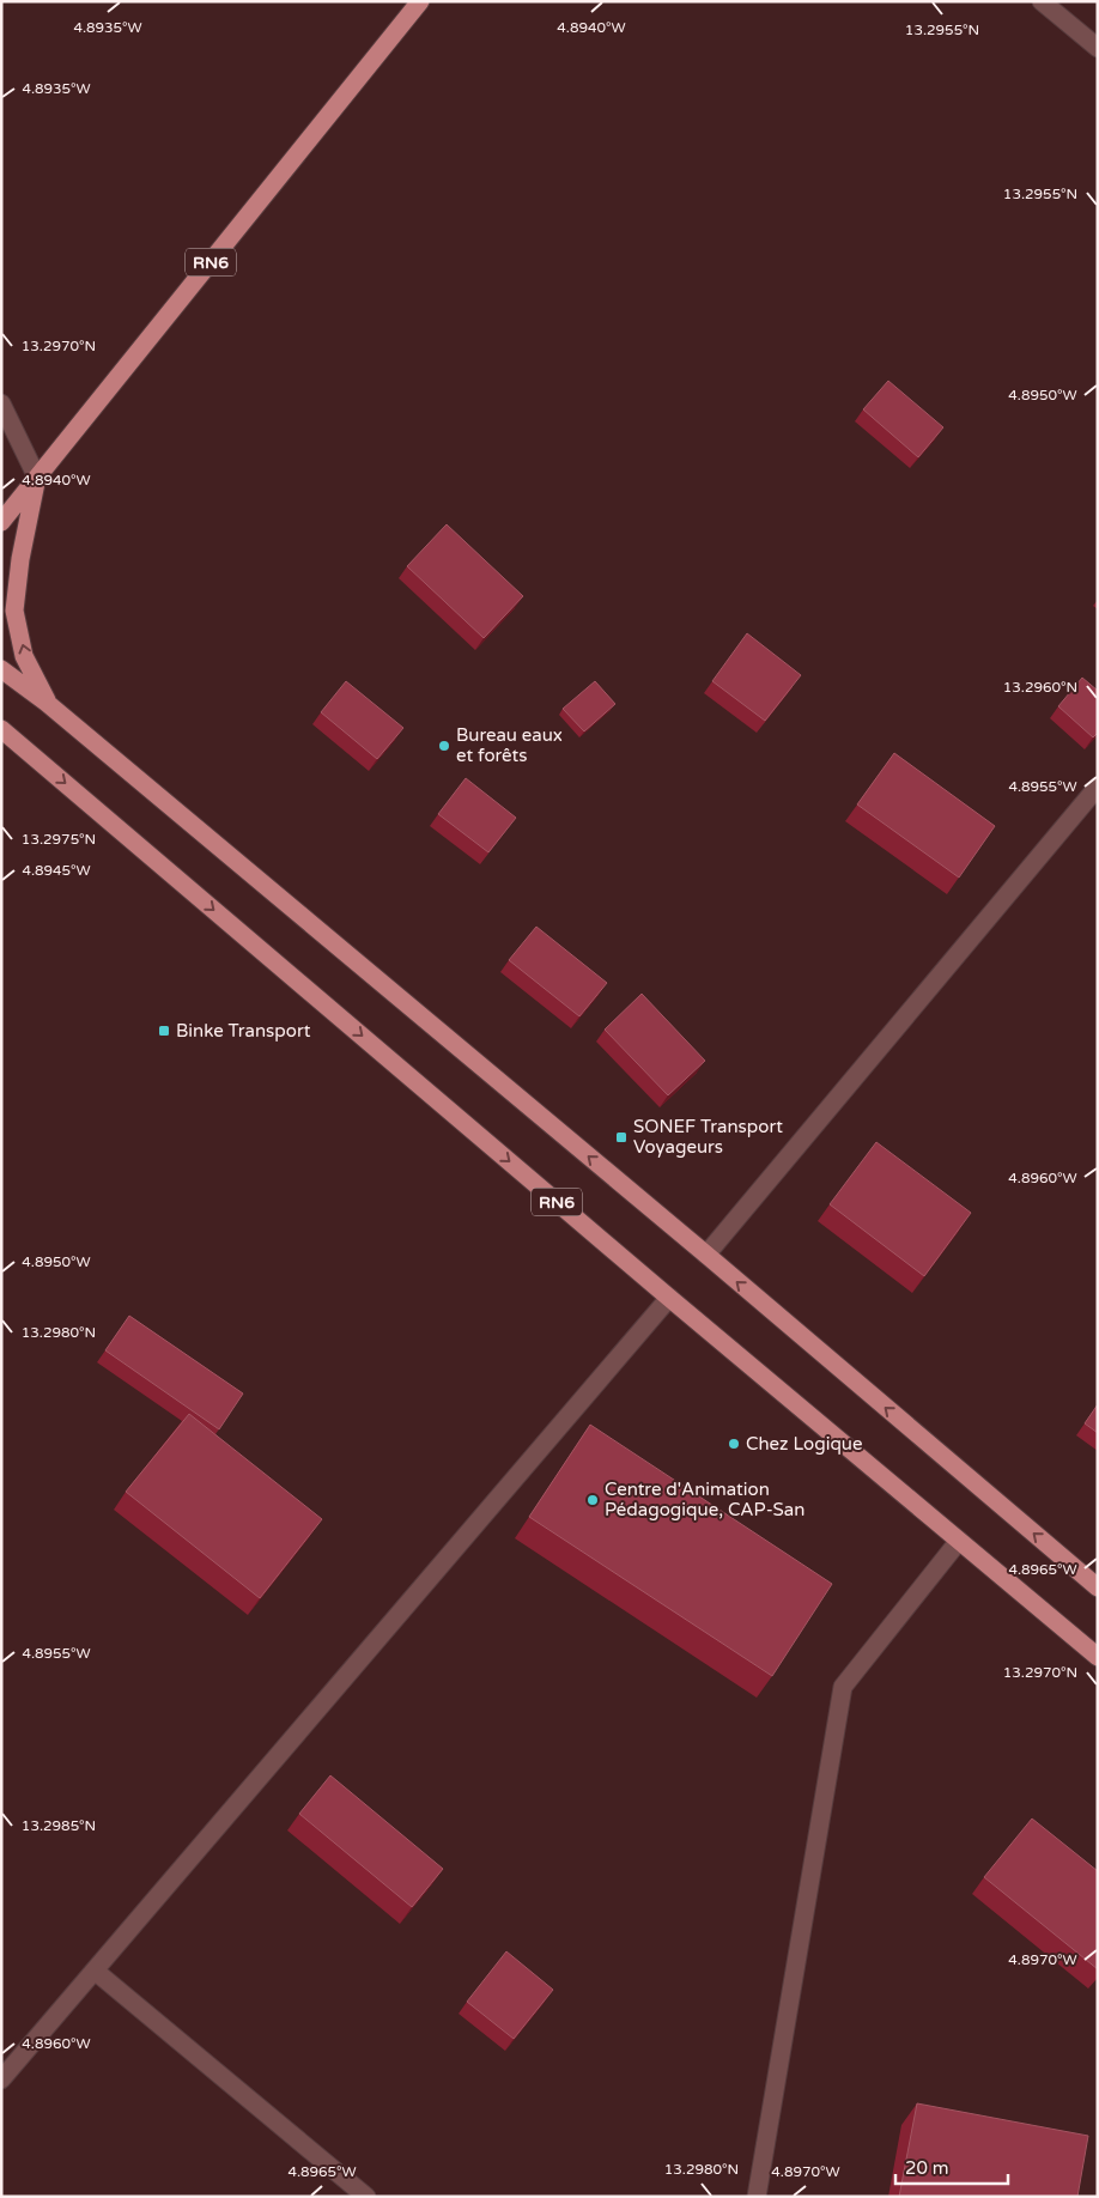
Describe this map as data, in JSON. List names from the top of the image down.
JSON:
{
  "streets": {
    "main road": ["RN6"]
  },
  "places": {
    "other": ["Bureau eaux et forêts", "Chez Logique", "Centre d'Animation Pédagogique, CAP-San"],
    "transit": ["Binke Transport", "SONEF Transport Voyageurs"]
  },
  "scale_bar": "20 m",
  "coordinates": [
    "4.8935°W",
    "4.8940°W",
    "13.2955°N",
    "13.2970°N",
    "4.8950°W",
    "13.2960°N",
    "4.8955°W",
    "13.2975°N",
    "4.8945°W",
    "4.8960°W",
    "13.2980°N",
    "4.8965°W",
    "13.2985°N",
    "4.8970°W"
  ]
}
